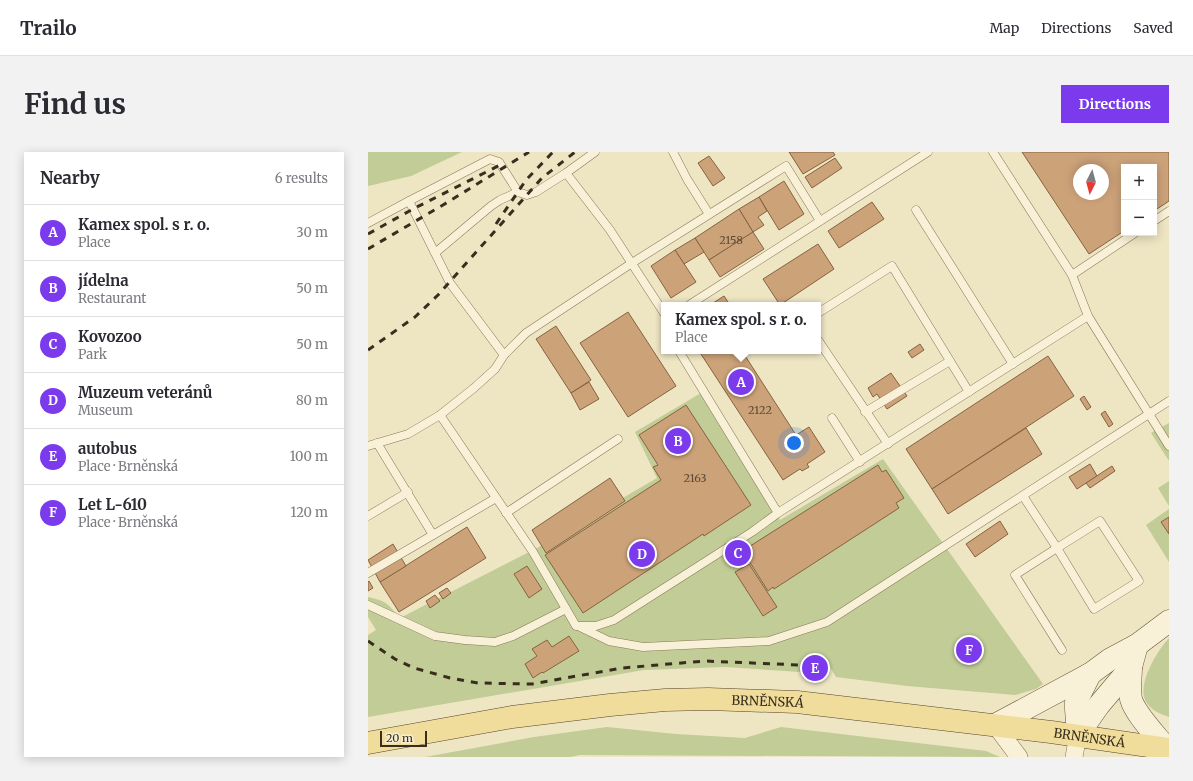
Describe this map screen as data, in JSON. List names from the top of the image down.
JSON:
{
  "streets": {
    "main road": ["BRNĚNSKÁ"]
  },
  "house_numbers": ["2158", "2122", "2163"],
  "scale_bar": "20 m",
  "north": "bottom",
  "page": {
    "header": "Trailo",
    "nav": ["Map", "Directions", "Saved"],
    "buttons": "Directions",
    "title": "Find us",
    "heading": ["Nearby", "6 results"],
    "map_buttons": ["+", "−"],
    "list": [
      {
        "mark": "A",
        "name": "Kamex spol. s r. o.",
        "note": "Place",
        "value": "30 m"
      },
      {
        "mark": "B",
        "name": "jídelna",
        "note": "Restaurant",
        "value": "50 m"
      },
      {
        "mark": "C",
        "name": "Kovozoo",
        "note": "Park",
        "value": "50 m"
      },
      {
        "mark": "D",
        "name": "Muzeum veteránů",
        "note": "Museum",
        "value": "80 m"
      },
      {
        "mark": "E",
        "name": "autobus",
        "note": "Place · Brněnská",
        "value": "100 m"
      },
      {
        "mark": "F",
        "name": "Let L-610",
        "note": "Place · Brněnská",
        "value": "120 m"
      }
    ],
    "popup": ["Kamex spol. s r. o.", "Place"],
    "pins": [
      "A",
      "B",
      "C",
      "D",
      "F",
      "E"
    ],
    "scale": "20 m"
  }
}
